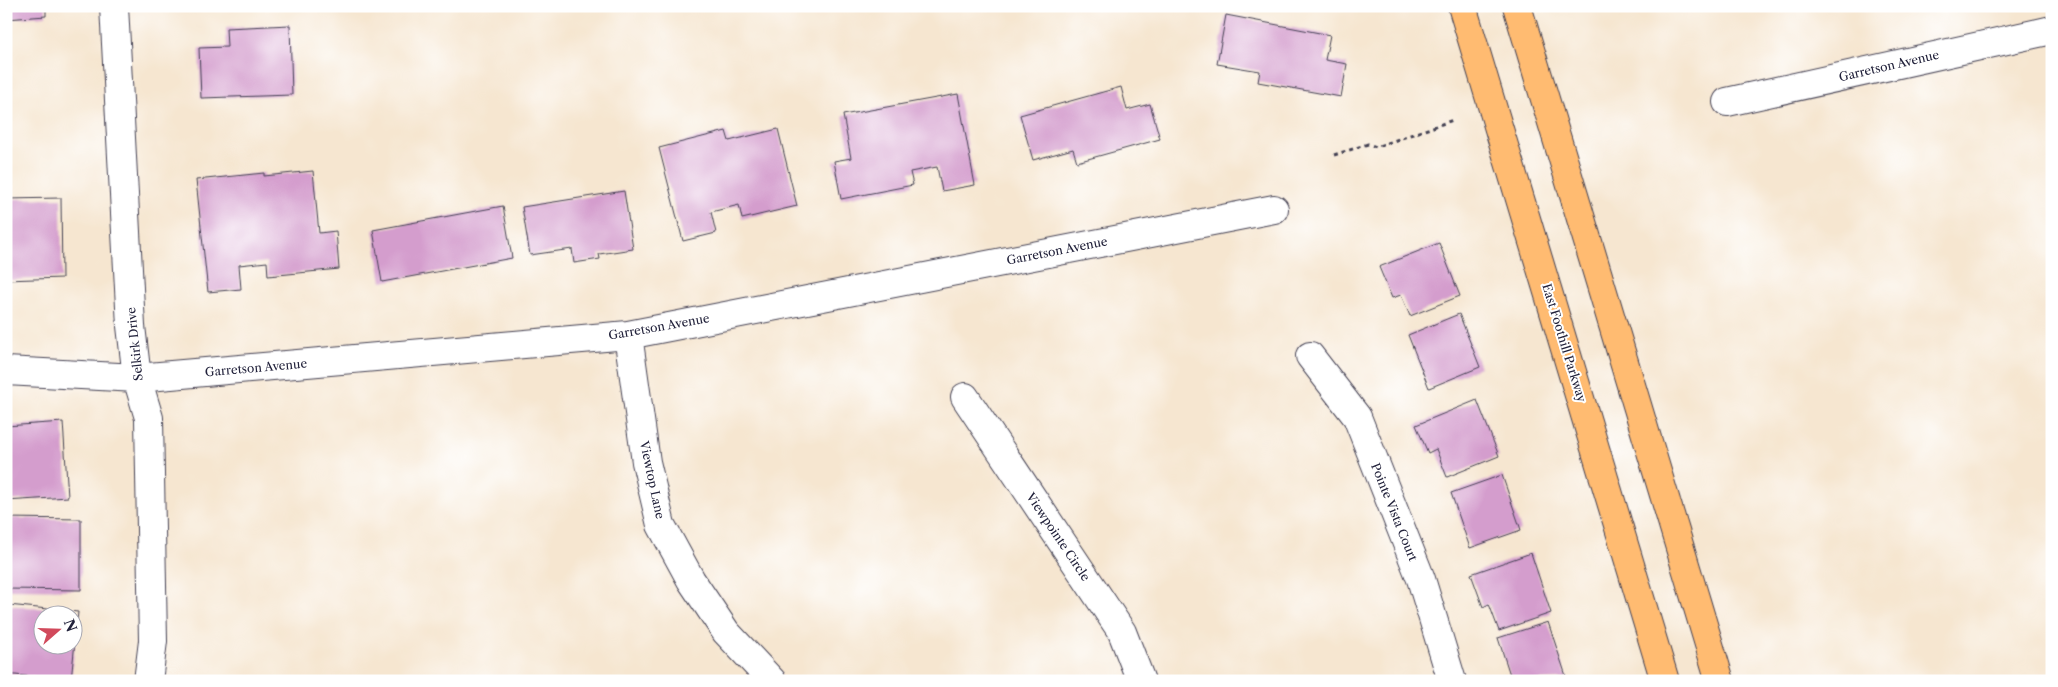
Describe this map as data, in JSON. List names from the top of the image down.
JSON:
{
  "streets": {
    "main road": ["East Foothill Parkway"],
    "street": [
      "Garretson Avenue",
      "Selkirk Drive",
      "Viewtop Lane",
      "Pointe Vista Court",
      "Viewpointe Circle"
    ]
  },
  "crossings": [
    ["Garretson Avenue", "Selkirk Drive"],
    ["Garretson Avenue", "Viewtop Lane"]
  ],
  "north": "right"
}
